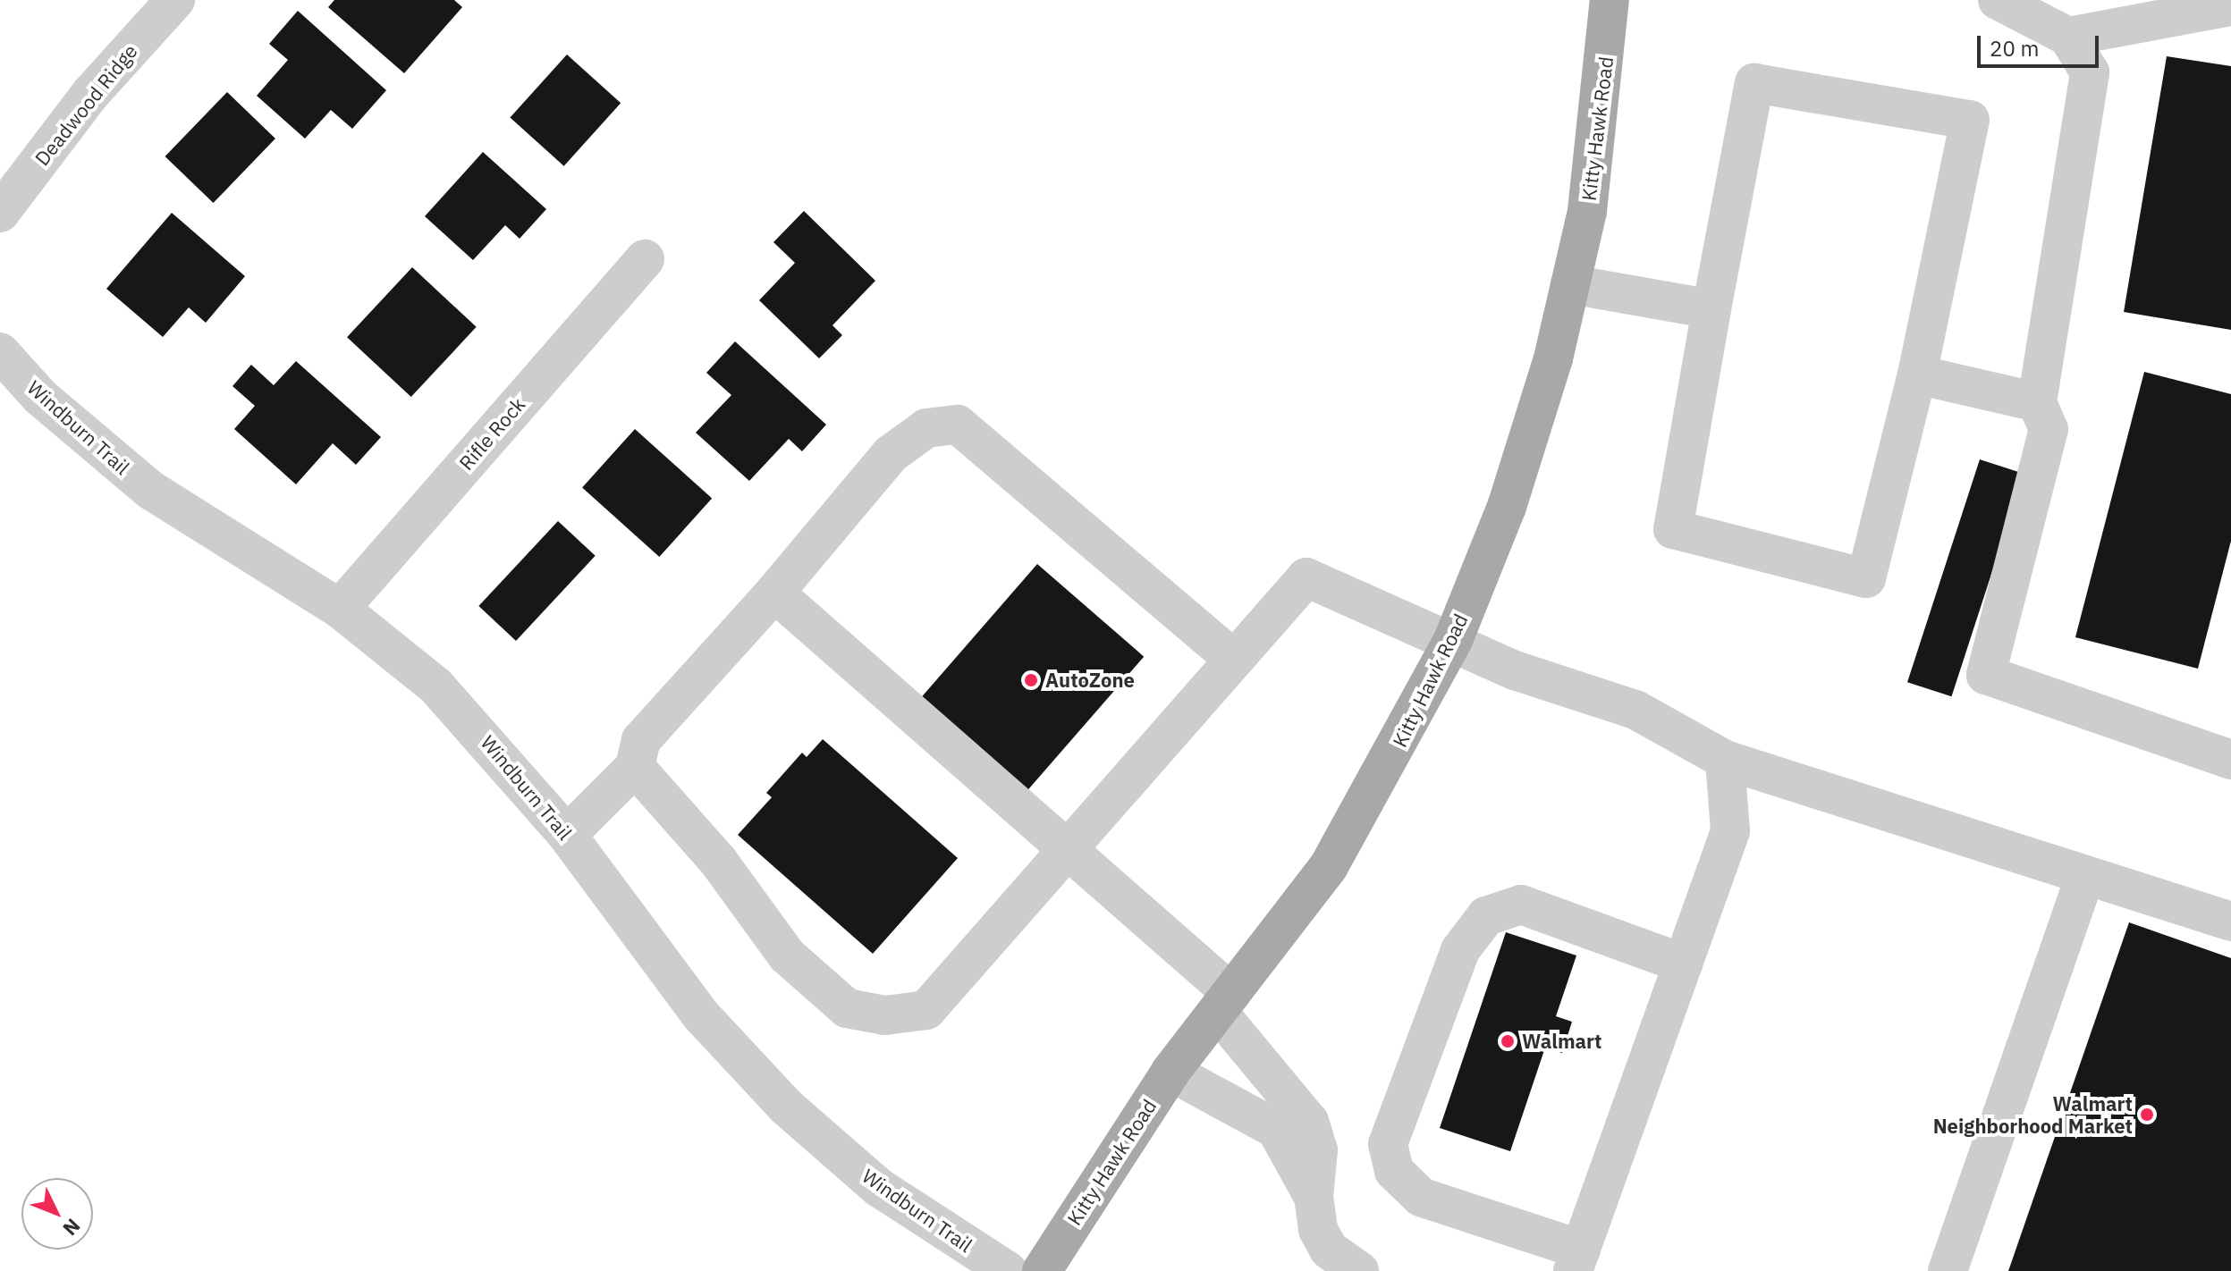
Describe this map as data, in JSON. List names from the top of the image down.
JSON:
{
  "streets": {
    "main road": ["Kitty Hawk Road"],
    "street": ["Deadwood Ridge", "Windburn Trail", "Rifle Rock"]
  },
  "crossings": [
    ["Windburn Trail", "Rifle Rock"]
  ],
  "places": ["AutoZone", "Walmart", "Walmart Neighborhood Market"],
  "scale_bar": "20 m",
  "north": "bottom right"
}
